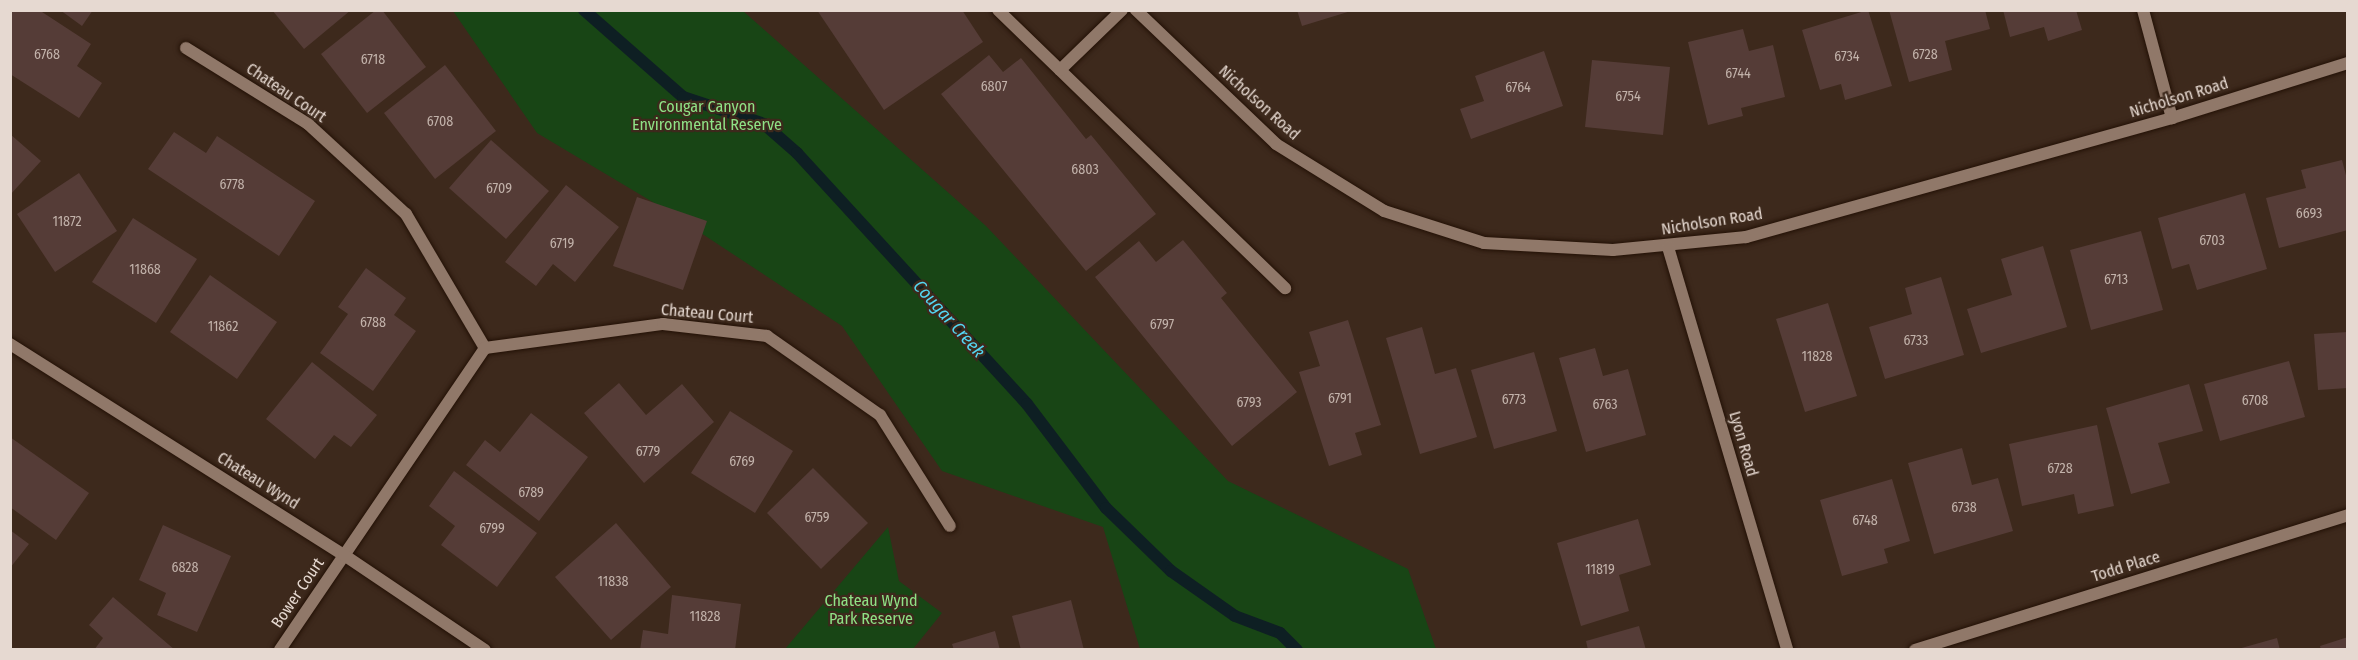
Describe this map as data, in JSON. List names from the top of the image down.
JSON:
{
  "streets": {
    "street": [
      "Chateau Court",
      "Nicholson Road",
      "Lyon Road",
      "Chateau Wynd",
      "Todd Place",
      "Bower Court"
    ]
  },
  "crossings": [
    ["Nicholson Road", "Lyon Road"],
    ["Chateau Wynd", "Bower Court"]
  ],
  "water": ["Cougar Creek"],
  "parks": ["Cougar Canyon Environmental Reserve", "Chateau Wynd Park Reserve"],
  "house_numbers": [
    "6768",
    "6728",
    "6734",
    "6718",
    "6744",
    "6807",
    "6764",
    "6754",
    "6708",
    "6803",
    "6778",
    "6709",
    "6693",
    "11872",
    "6703",
    "6719",
    "11868",
    "6713",
    "6788",
    "6797",
    "11862",
    "6733",
    "11828",
    "6791",
    "6773",
    "6708",
    "6793",
    "6763",
    "6779",
    "6769",
    "6728",
    "6789",
    "6738",
    "6759",
    "6748",
    "6799",
    "6828",
    "11819",
    "11838",
    "11828"
  ]
}
